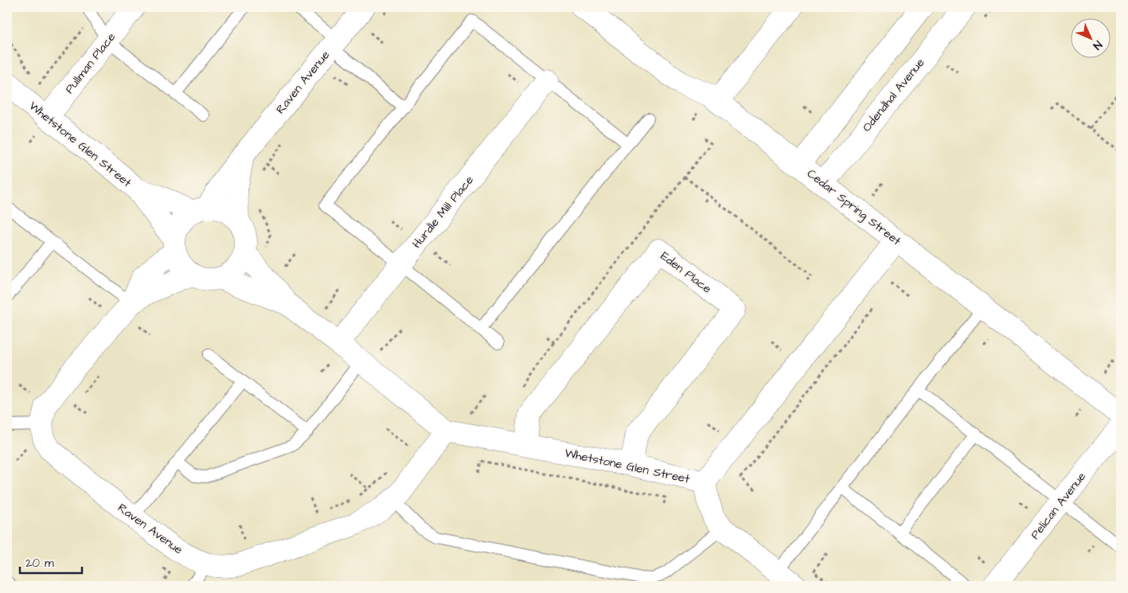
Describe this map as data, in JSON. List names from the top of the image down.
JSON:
{
  "streets": {
    "street": [
      "Pullman Place",
      "Raven Avenue",
      "Odendhal Avenue",
      "Whetstone Glen Street",
      "Cedar Spring Street",
      "Hurdle Mill Place",
      "Eden Place",
      "Pelican Avenue"
    ]
  },
  "crossings": [
    ["Pullman Place", "Whetstone Glen Street"],
    ["Raven Avenue", "Whetstone Glen Street"],
    ["Odendhal Avenue", "Cedar Spring Street"],
    ["Whetstone Glen Street", "Cedar Spring Street"],
    ["Whetstone Glen Street", "Hurdle Mill Place"],
    ["Whetstone Glen Street", "Eden Place"]
  ],
  "scale_bar": "20 m",
  "north": "bottom right"
}
